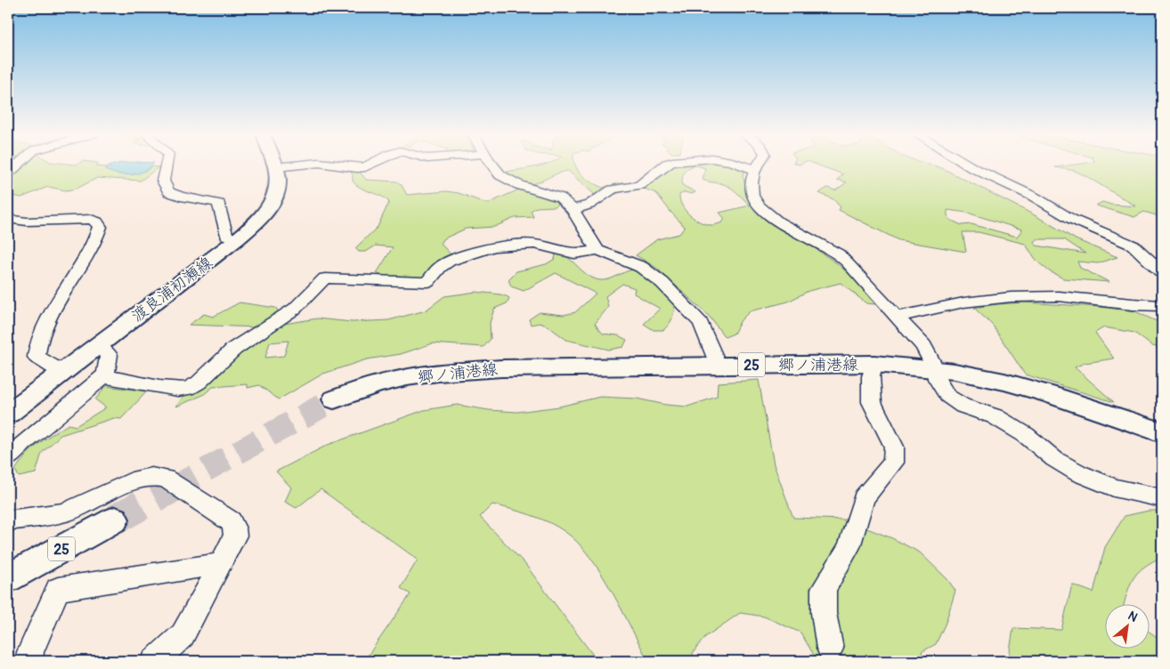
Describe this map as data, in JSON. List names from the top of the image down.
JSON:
{
  "streets": {
    "main road": ["渡良浦初瀬線", "25", "郷ノ浦港線"]
  },
  "north": "top right"
}
